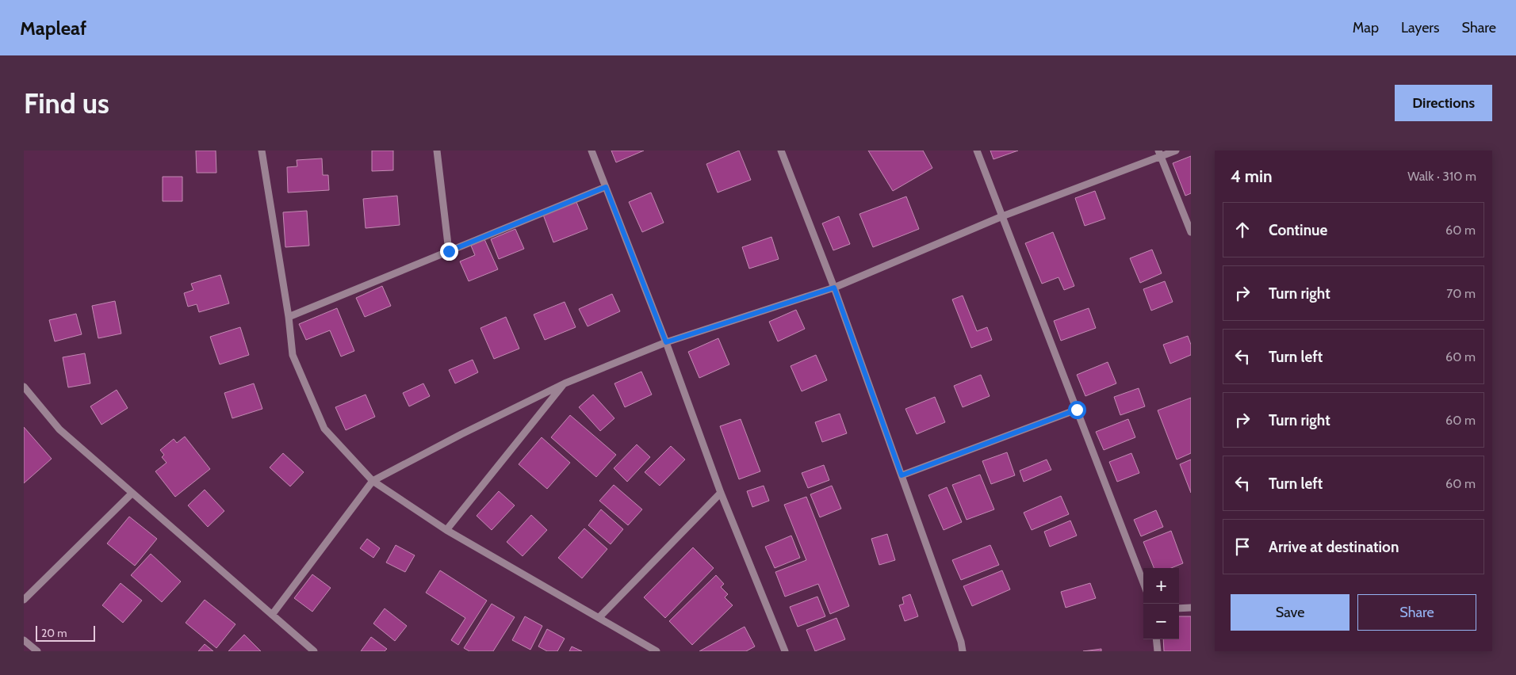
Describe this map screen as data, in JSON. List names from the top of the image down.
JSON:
{
  "scale_bar": "20 m",
  "page": {
    "header": "Mapleaf",
    "nav": ["Map", "Layers", "Share"],
    "buttons": [
      "Directions",
      ["Save", "Share"]
    ],
    "title": "Find us",
    "heading": ["4 min", "Walk · 310 m"],
    "list": [
      ["Continue", "60 m"],
      ["Turn right", "70 m"],
      ["Turn left", "60 m"],
      ["Turn right", "60 m"],
      ["Turn left", "60 m"],
      "Arrive at destination"
    ],
    "map_buttons": ["+", "−"],
    "scale": "20 m"
  }
}
